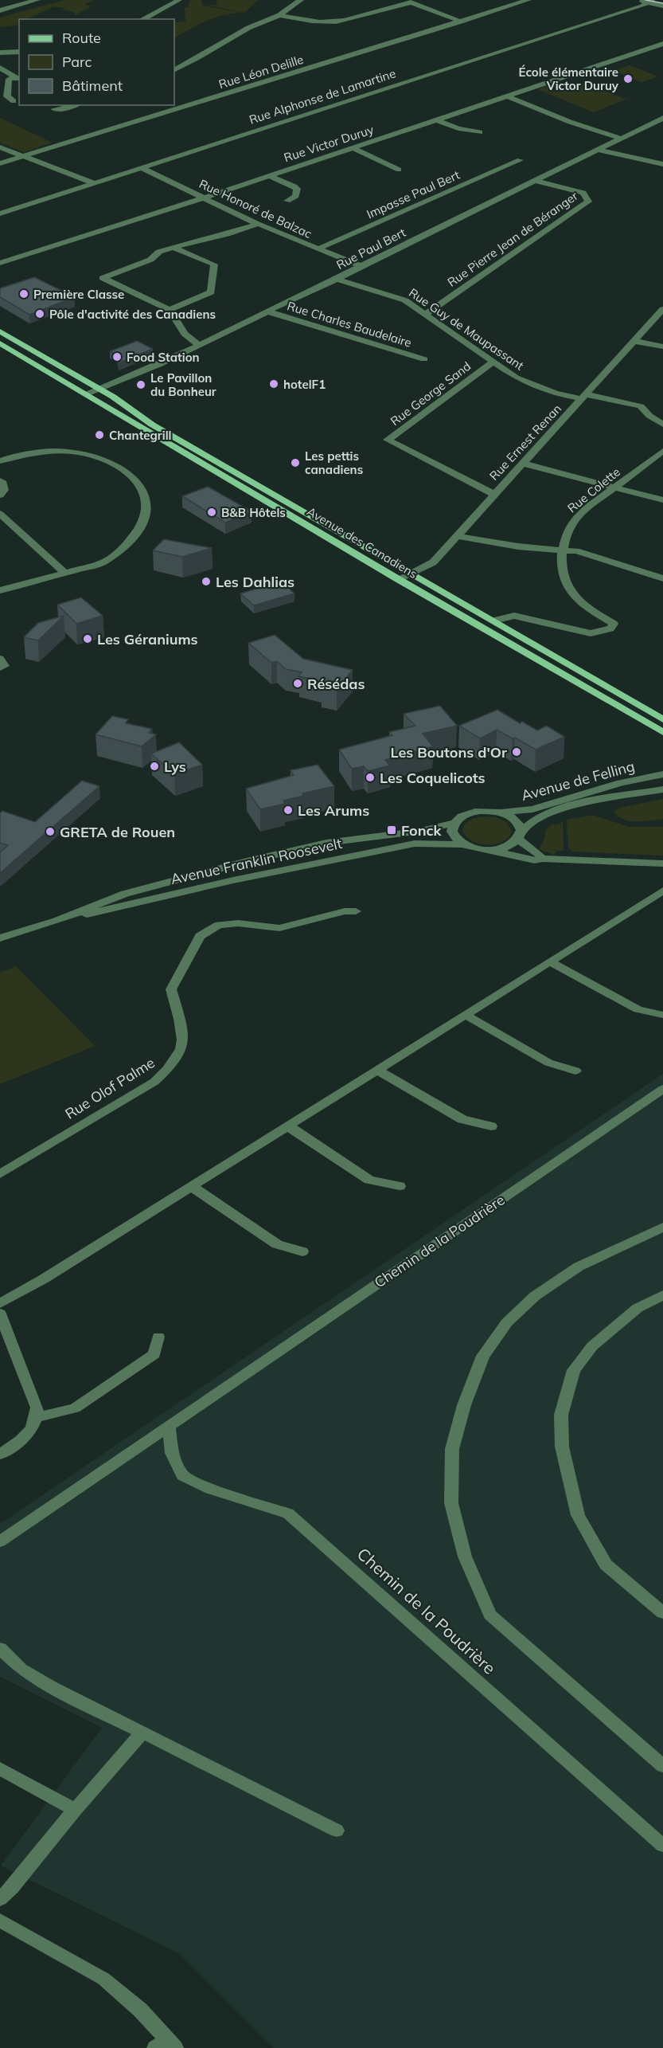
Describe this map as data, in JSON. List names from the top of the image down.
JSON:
{
  "streets": {
    "main road": ["Avenue des Canadiens"],
    "street": [
      "Rue Léon Delille",
      "Rue Alphonse de Lamartine",
      "Rue Victor Duruy",
      "Impasse Paul Bert",
      "Rue Honoré de Balzac",
      "Rue Pierre Jean de Béranger",
      "Rue Paul Bert",
      "Rue Charles Baudelaire",
      "Rue Guy de Maupassant",
      "Rue George Sand",
      "Rue Ernest Renan",
      "Rue Colette",
      "Avenue de Felling",
      "Avenue Franklin Roosevelt",
      "Rue Olof Palme",
      "Chemin de la Poudrière"
    ]
  },
  "crossings": [
    ["Rue Alphonse de Lamartine", "Rue Honoré de Balzac"],
    ["Rue Victor Duruy", "Rue Honoré de Balzac"],
    ["Impasse Paul Bert", "Rue Honoré de Balzac"],
    ["Rue Honoré de Balzac", "Rue Paul Bert"],
    ["Rue Pierre Jean de Béranger", "Rue Paul Bert"],
    ["Rue Pierre Jean de Béranger", "Rue Guy de Maupassant"],
    ["Rue Paul Bert", "Rue Charles Baudelaire"],
    ["Rue Paul Bert", "Rue Guy de Maupassant"],
    ["Rue Paul Bert", "Avenue des Canadiens"],
    ["Rue Guy de Maupassant", "Rue George Sand"],
    ["Rue Guy de Maupassant", "Rue Ernest Renan"],
    ["Rue George Sand", "Rue Ernest Renan"],
    ["Rue Ernest Renan", "Avenue des Canadiens"],
    ["Rue Colette", "Avenue des Canadiens"],
    ["Avenue de Felling", "Avenue Franklin Roosevelt"]
  ],
  "places": {
    "other": [
      "École élémentaire Victor Duruy",
      "Première Classe",
      "Pôle d'activité des Canadiens",
      "Food Station",
      "hotelF1",
      "Le Pavillon du Bonheur",
      "Chantegrill",
      "Les pettis canadiens",
      "B&B Hôtels",
      "Les Dahlias",
      "Les Géraniums",
      "Résédas",
      "Les Boutons d'Or",
      "Lys",
      "Les Coquelicots",
      "Les Arums",
      "GRETA de Rouen"
    ],
    "transit": ["Fonck"]
  },
  "legend": ["Route", "Parc", "Bâtiment"]
}
